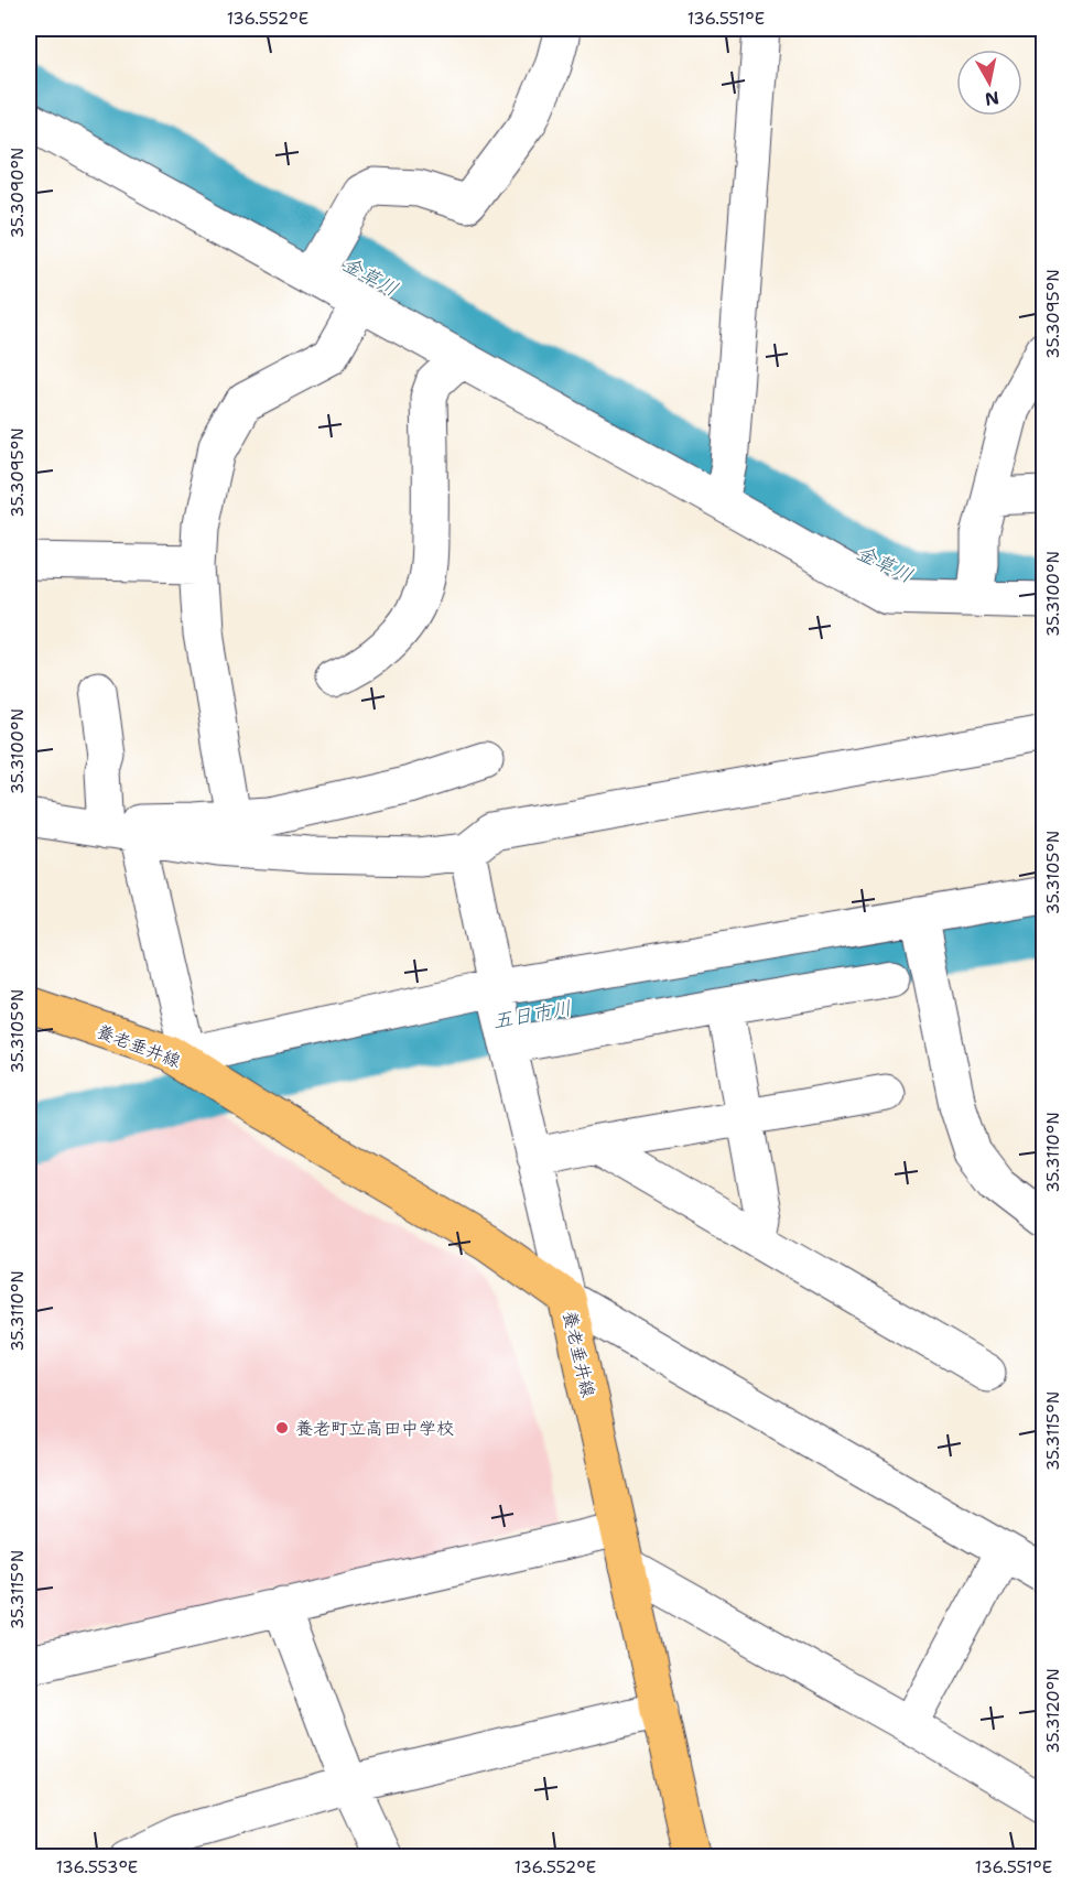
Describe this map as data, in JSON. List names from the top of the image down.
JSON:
{
  "streets": {
    "main road": ["養老垂井線"]
  },
  "water": ["金草川", "五日市川"],
  "places": ["養老町立高田中学校"],
  "north": "bottom",
  "coordinates": [
    "136.552°E",
    "136.551°E",
    "35.3090°N",
    "35.3095°N",
    "35.3100°N",
    "35.3105°N",
    "35.3110°N",
    "35.3115°N",
    "35.3120°N",
    "136.553°E"
  ]
}
